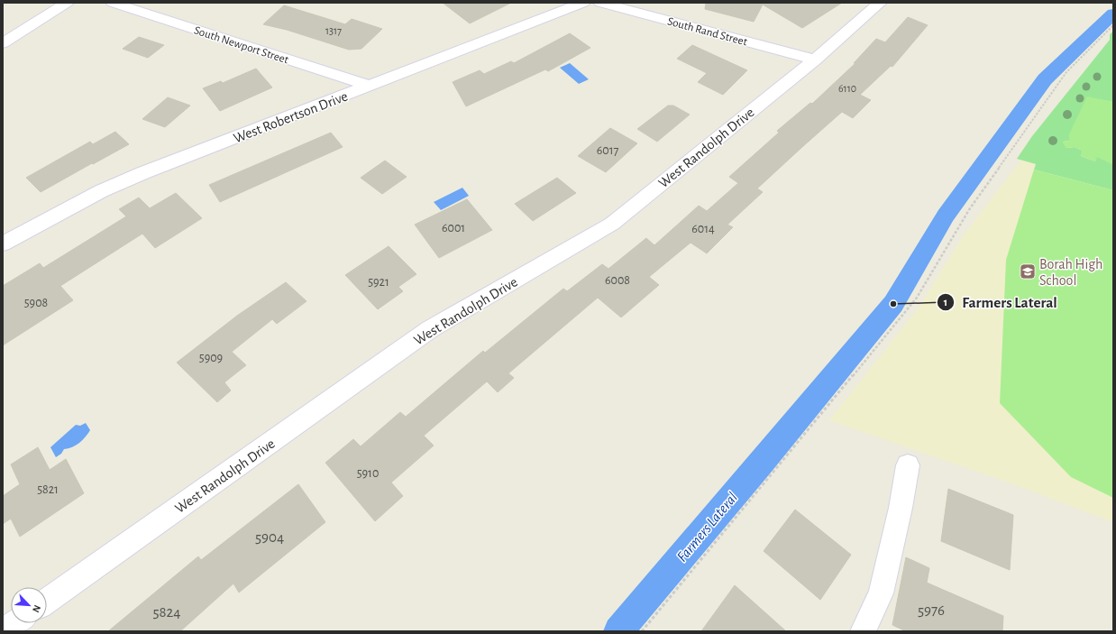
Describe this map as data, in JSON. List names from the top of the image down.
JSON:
{
  "streets": {
    "street": [
      "South Rand Street",
      "South Newport Street",
      "West Robertson Drive",
      "West Randolph Drive"
    ]
  },
  "crossings": [
    ["South Rand Street", "West Randolph Drive"],
    ["South Newport Street", "West Robertson Drive"]
  ],
  "water": ["Farmers Lateral"],
  "places": {
    "school or university": ["Borah High School"],
    "other": ["Farmers Lateral"]
  },
  "house_numbers": [
    "1317",
    "6110",
    "6017",
    "6001",
    "6014",
    "6008",
    "5921",
    "5908",
    "5909",
    "5910",
    "5821",
    "5904",
    "5976",
    "5824"
  ],
  "north": "bottom right"
}
